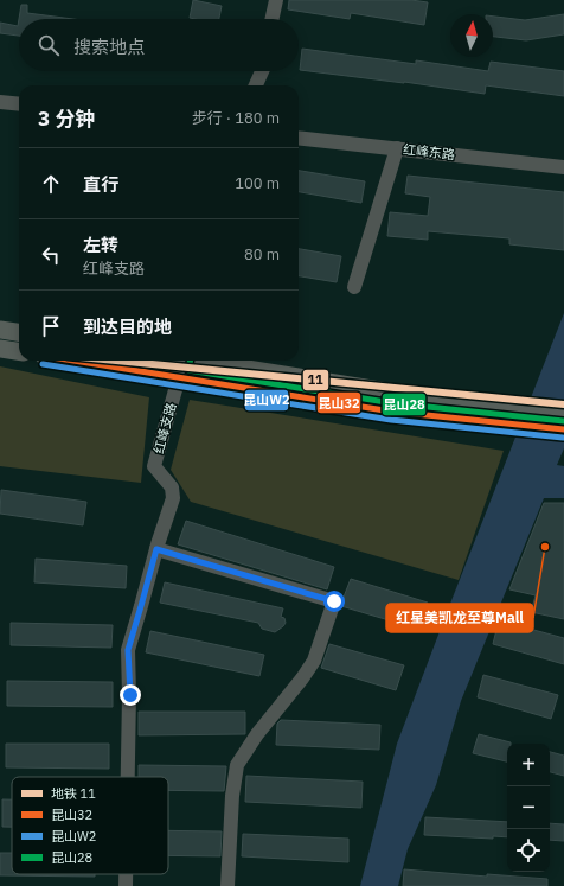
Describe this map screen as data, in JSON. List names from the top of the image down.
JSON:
{
  "streets": {
    "street": ["红峰东路", "红峰支路"]
  },
  "places": ["红星美凯龙至尊Mall"],
  "lines": [
    "metro line 11",
    "transit line 昆山32",
    "transit line 昆山28",
    "transit line 昆山W2"
  ],
  "legend": [
    "地铁 11",
    "昆山32",
    "昆山W2",
    "昆山28"
  ],
  "north": "top",
  "page": {
    "search": "搜索地点",
    "heading": ["3 分钟", "步行 · 180 m"],
    "list": [
      ["直行", "100 m"],
      ["左转", "红峰支路", "80 m"],
      "到达目的地"
    ],
    "map_buttons": ["+", "−"]
  }
}
